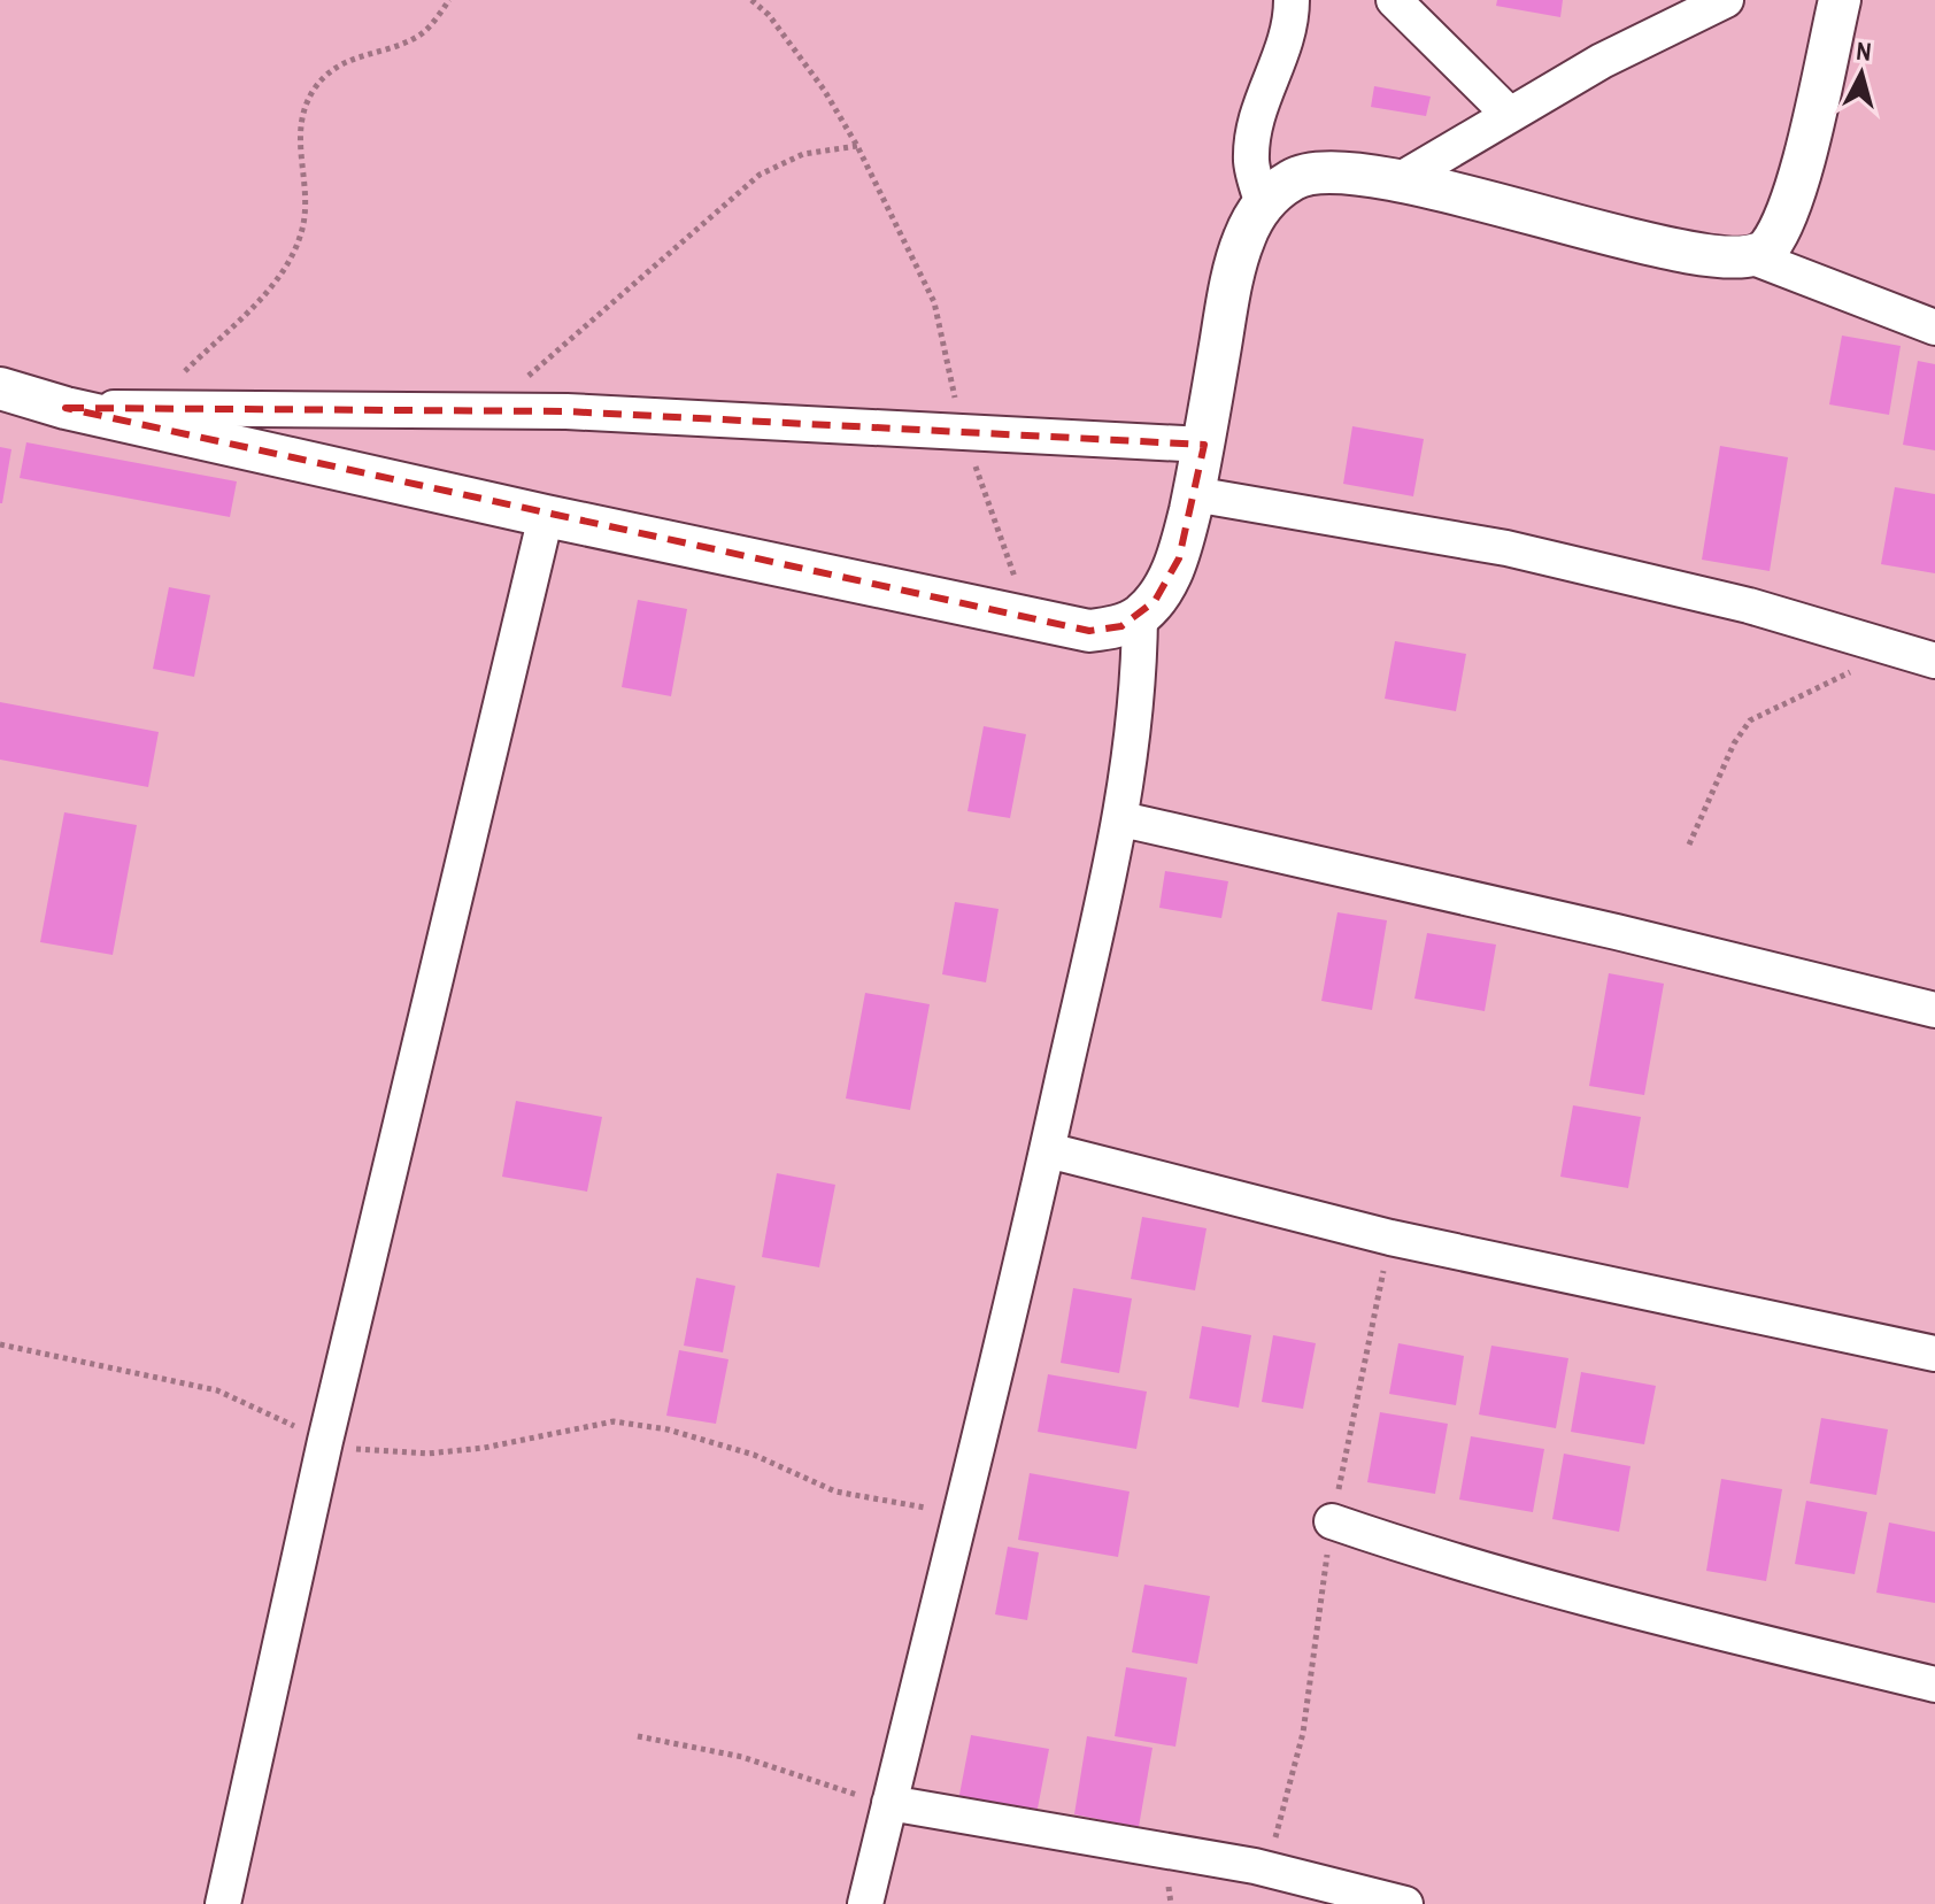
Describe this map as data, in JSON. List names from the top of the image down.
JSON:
{
  "north": "top"
}
